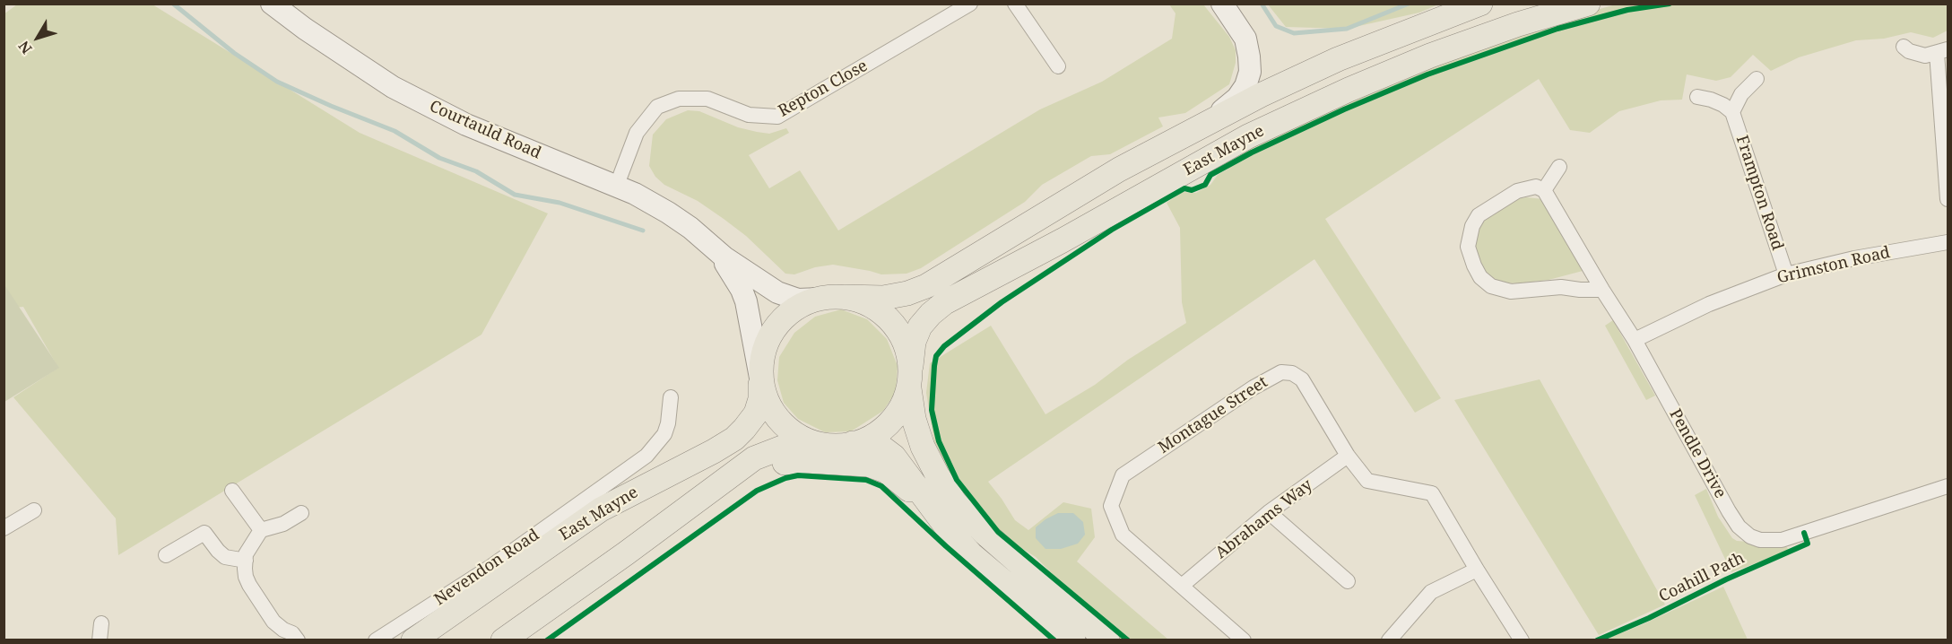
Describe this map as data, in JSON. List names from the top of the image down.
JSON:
{
  "streets": {
    "main road": ["East Mayne"],
    "street": [
      "Repton Close",
      "Courtauld Road",
      "Frampton Road",
      "Grimston Road",
      "Montague Street",
      "Pendle Drive",
      "Abrahams Way",
      "Nevendon Road"
    ],
    "cycle path": ["Coahill Path"]
  },
  "crossings": [
    ["Repton Close", "Courtauld Road"],
    ["Courtauld Road", "East Mayne"],
    ["Frampton Road", "Grimston Road"],
    ["Grimston Road", "Pendle Drive"],
    ["Montague Street", "Abrahams Way"]
  ],
  "north": "bottom left"
}
